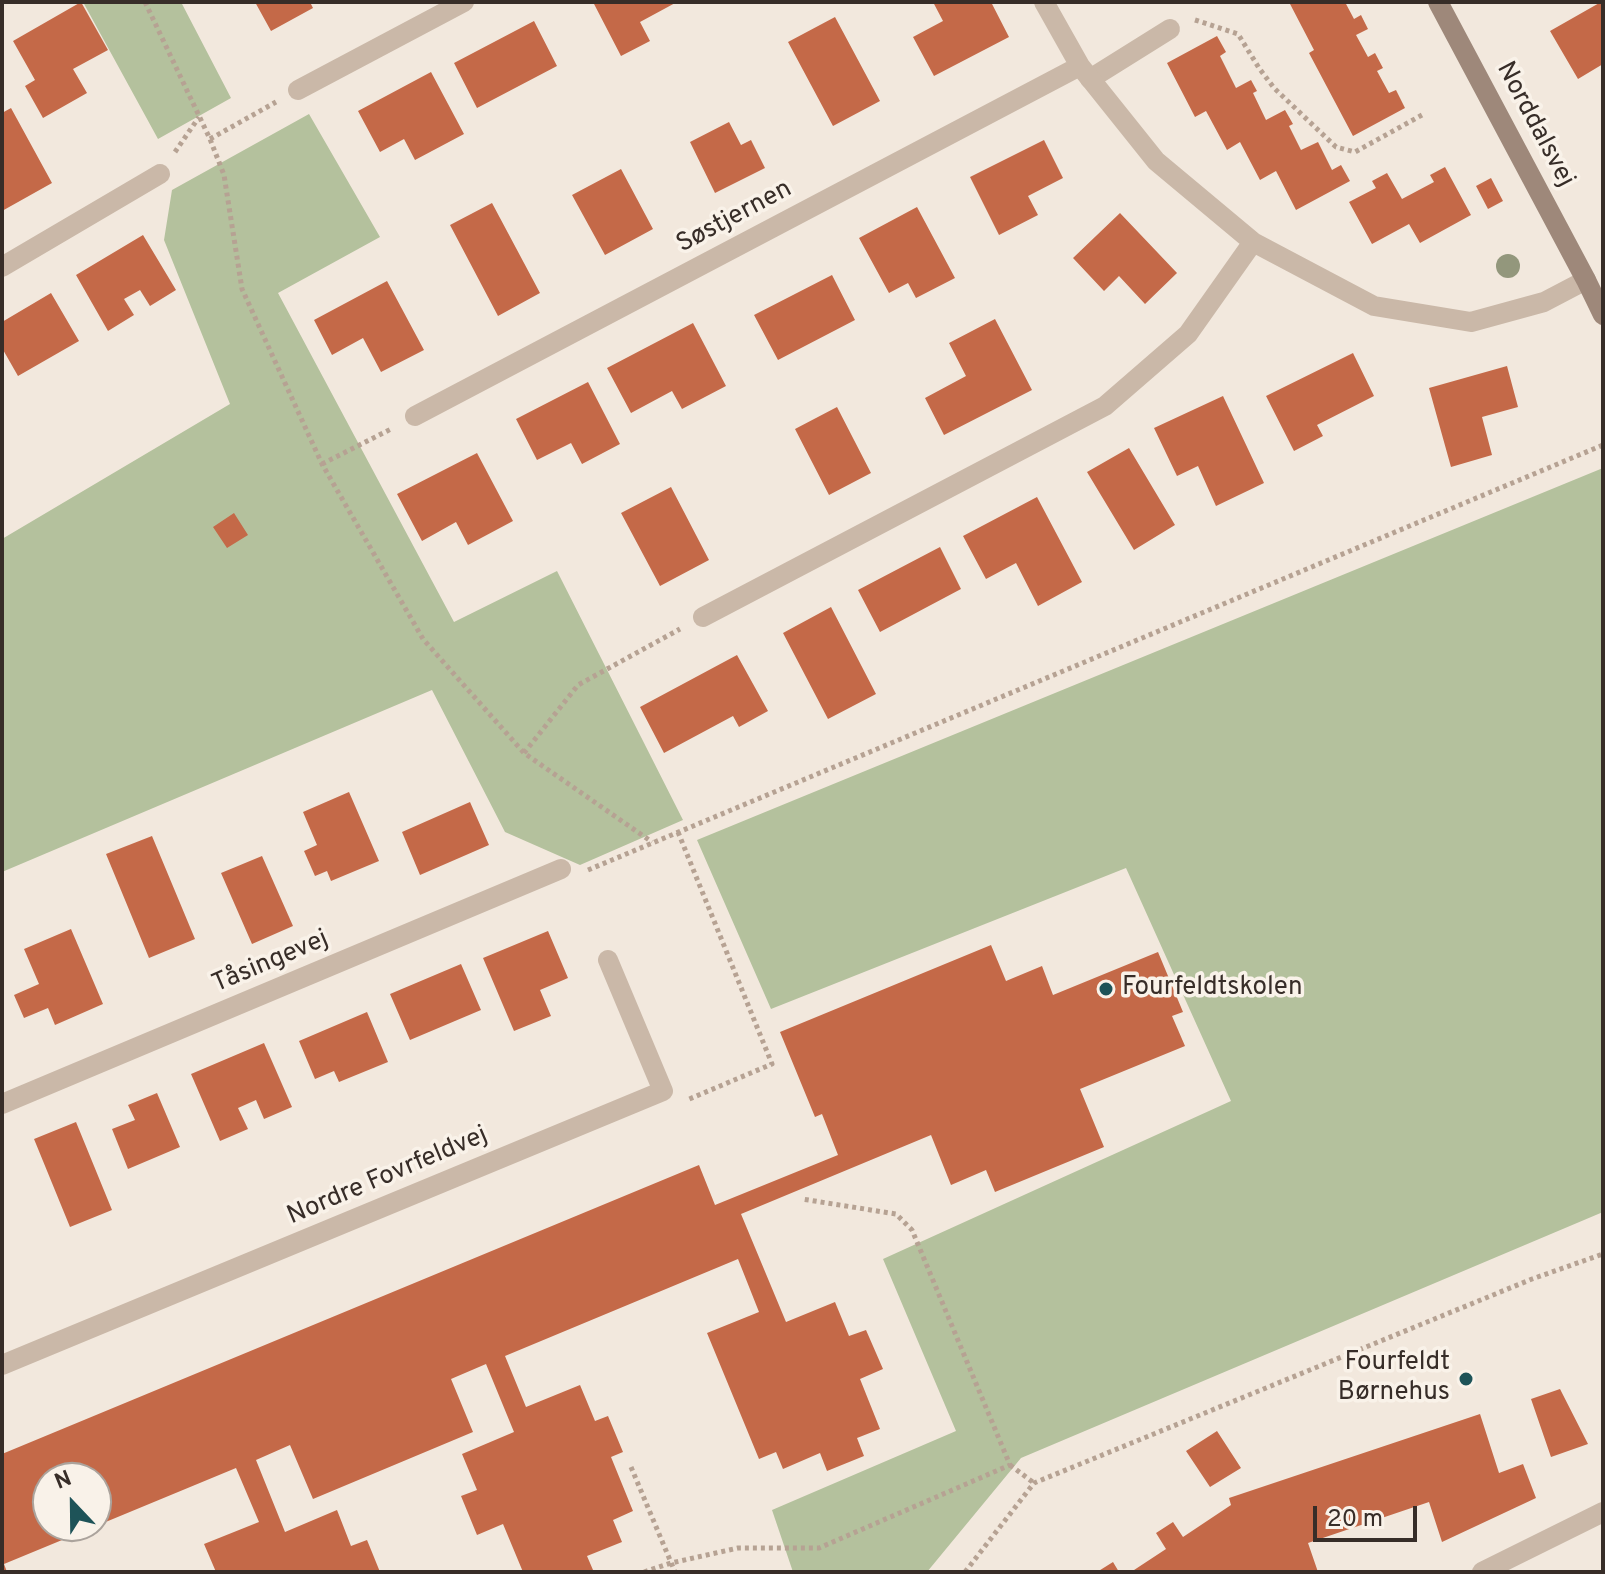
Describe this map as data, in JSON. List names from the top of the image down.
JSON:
{
  "streets": {
    "street": [
      "Norddalsvej",
      "Søstjernen",
      "Tåsingevej",
      "Nordre Fovrfeldvej"
    ]
  },
  "places": ["Fourfeldtskolen", "Fourfeldt Børnehus"],
  "scale_bar": "20 m",
  "north": "top"
}
